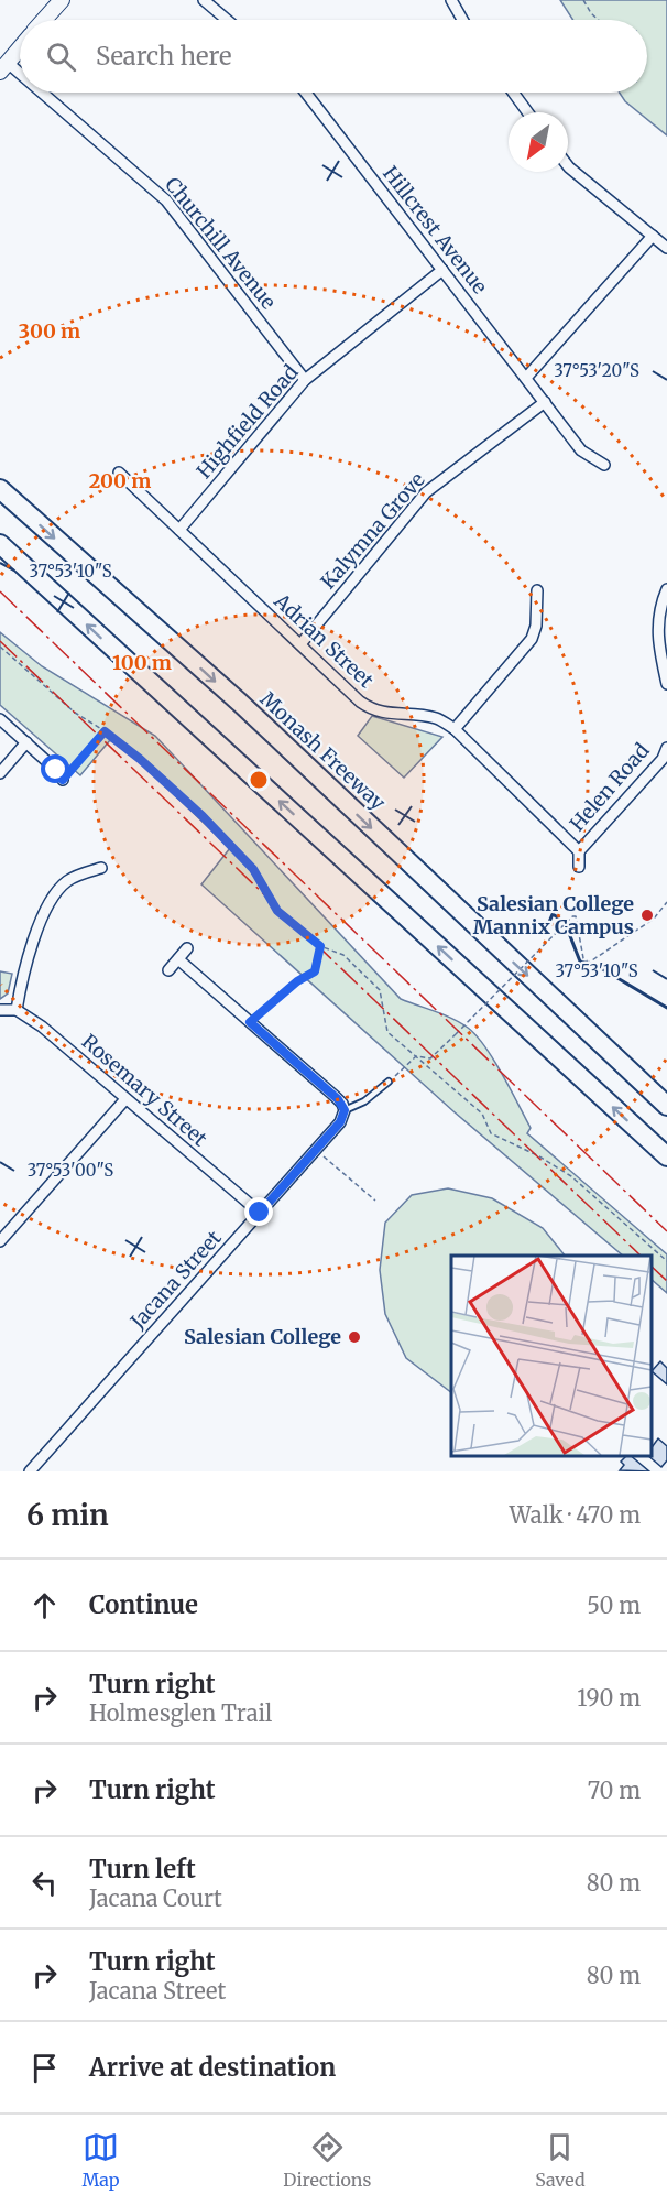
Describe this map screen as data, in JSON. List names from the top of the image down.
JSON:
{
  "streets": {
    "highway": ["Monash Freeway"],
    "street": [
      "Hillcrest Avenue",
      "Churchill Avenue",
      "Highfield Road",
      "Kalymna Grove",
      "Adrian Street",
      "Helen Road",
      "Rosemary Street",
      "Jacana Street"
    ]
  },
  "crossings": [
    ["Hillcrest Avenue", "Highfield Road"],
    ["Hillcrest Avenue", "Kalymna Grove"],
    ["Churchill Avenue", "Highfield Road"],
    ["Highfield Road", "Adrian Street"],
    ["Kalymna Grove", "Adrian Street"],
    ["Adrian Street", "Helen Road"],
    ["Rosemary Street", "Jacana Street"]
  ],
  "places": ["Salesian College Mannix Campus", "Salesian College"],
  "north": "bottom left",
  "page": {
    "search": "Search here",
    "heading": ["6 min", "Walk · 470 m"],
    "list": [
      ["Continue", "50 m"],
      ["Turn right", "Holmesglen Trail", "190 m"],
      ["Turn right", "70 m"],
      ["Turn left", "Jacana Court", "80 m"],
      ["Turn right", "Jacana Street", "80 m"],
      "Arrive at destination"
    ],
    "nav": ["Map", "Directions", "Saved"]
  },
  "coordinates": ["37°53'20\"S", "37°53'10\"S", "37°53'00\"S"],
  "rings": ["300 m", "200 m", "100 m"]
}
